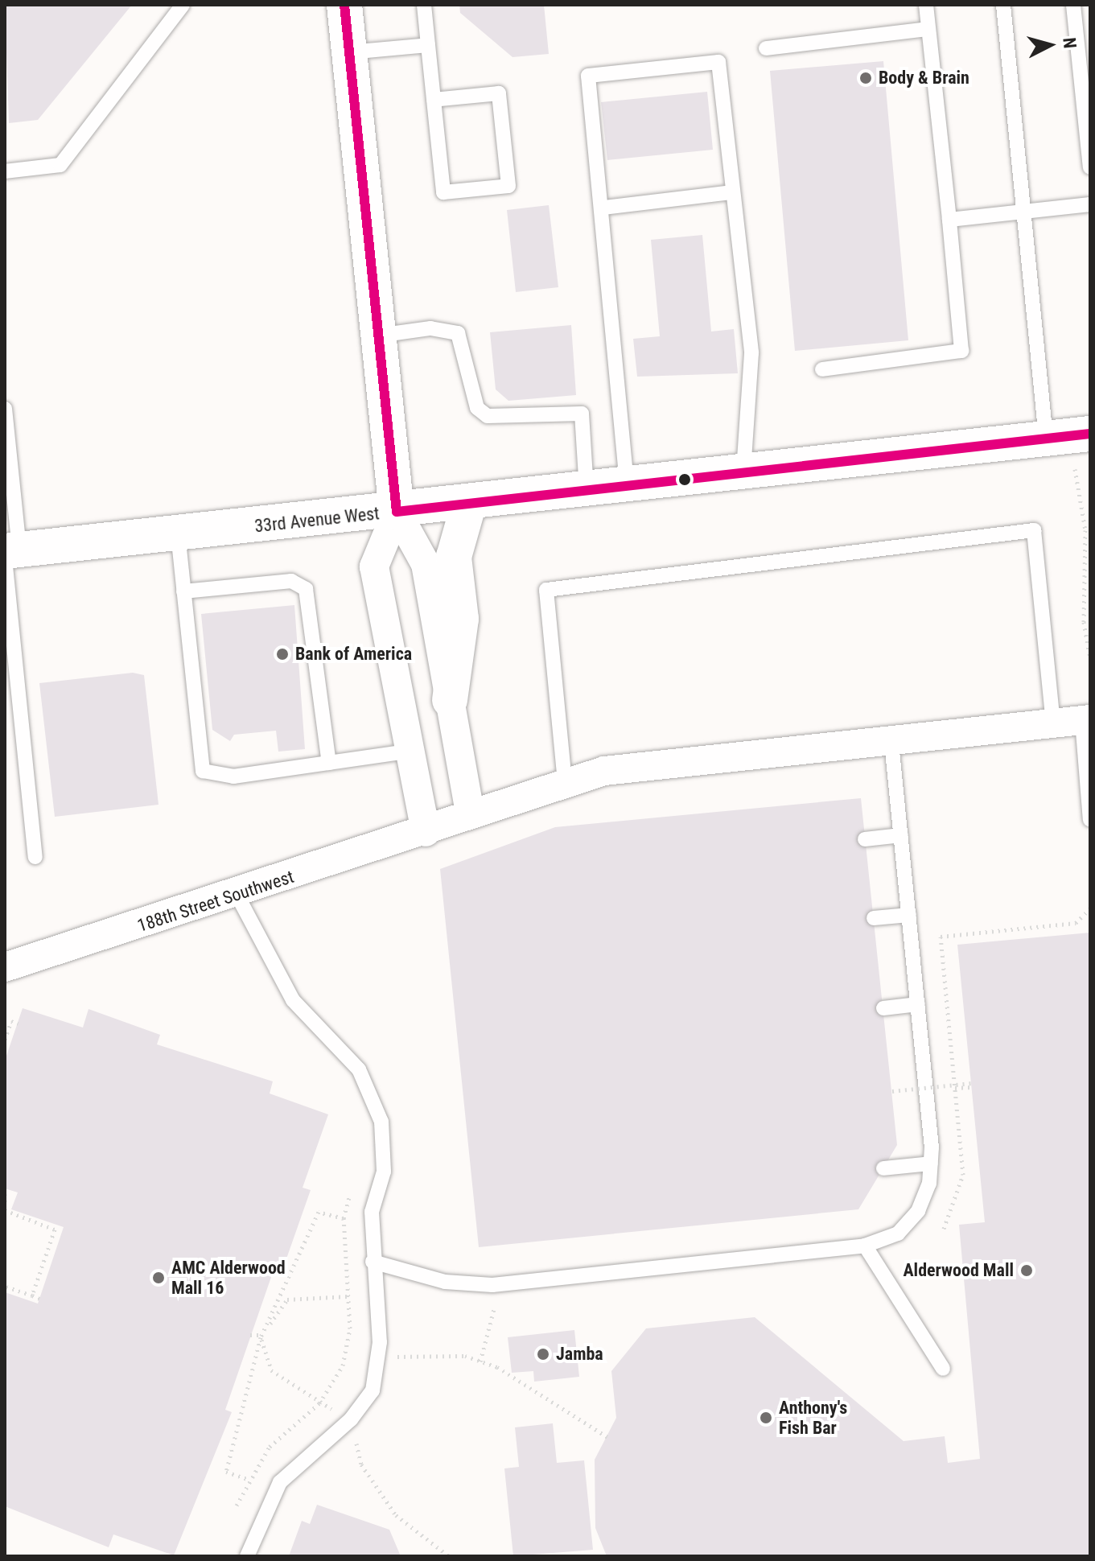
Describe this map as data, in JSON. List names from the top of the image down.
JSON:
{
  "streets": {
    "street": ["33rd Avenue West", "188th Street Southwest"]
  },
  "places": [
    "Body & Brain",
    "Bank of America",
    "Alderwood Mall",
    "AMC Alderwood Mall 16",
    "Jamba",
    "Anthony's Fish Bar"
  ],
  "north": "right"
}
